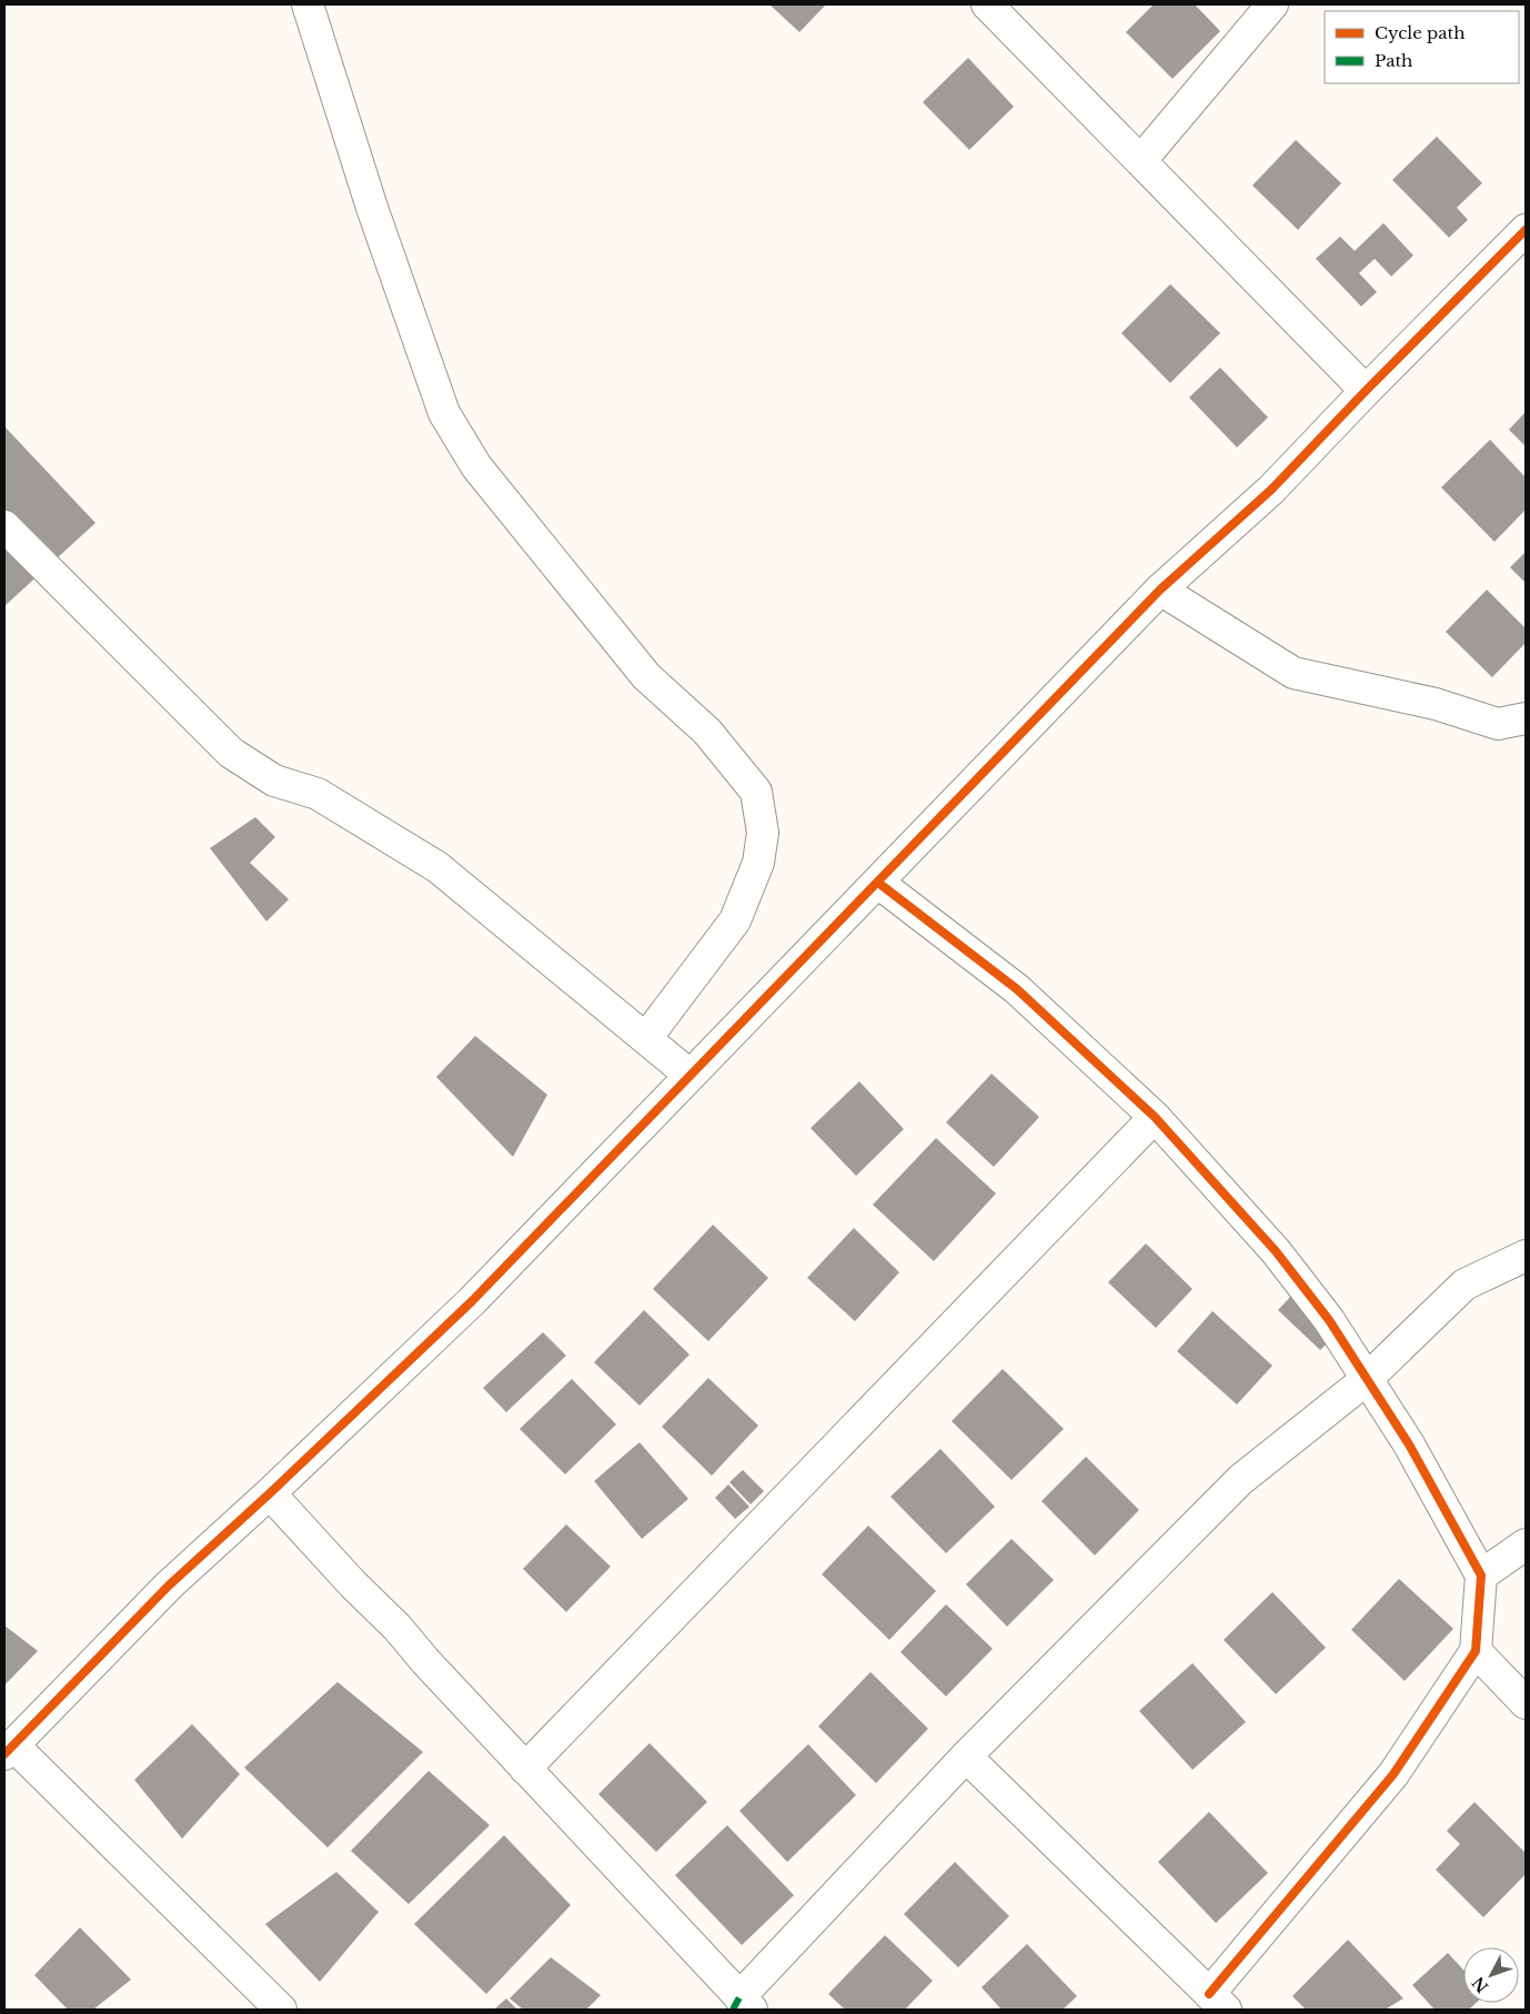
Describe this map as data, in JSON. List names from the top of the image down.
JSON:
{
  "legend": ["Cycle path", "Path"],
  "north": "bottom left"
}
